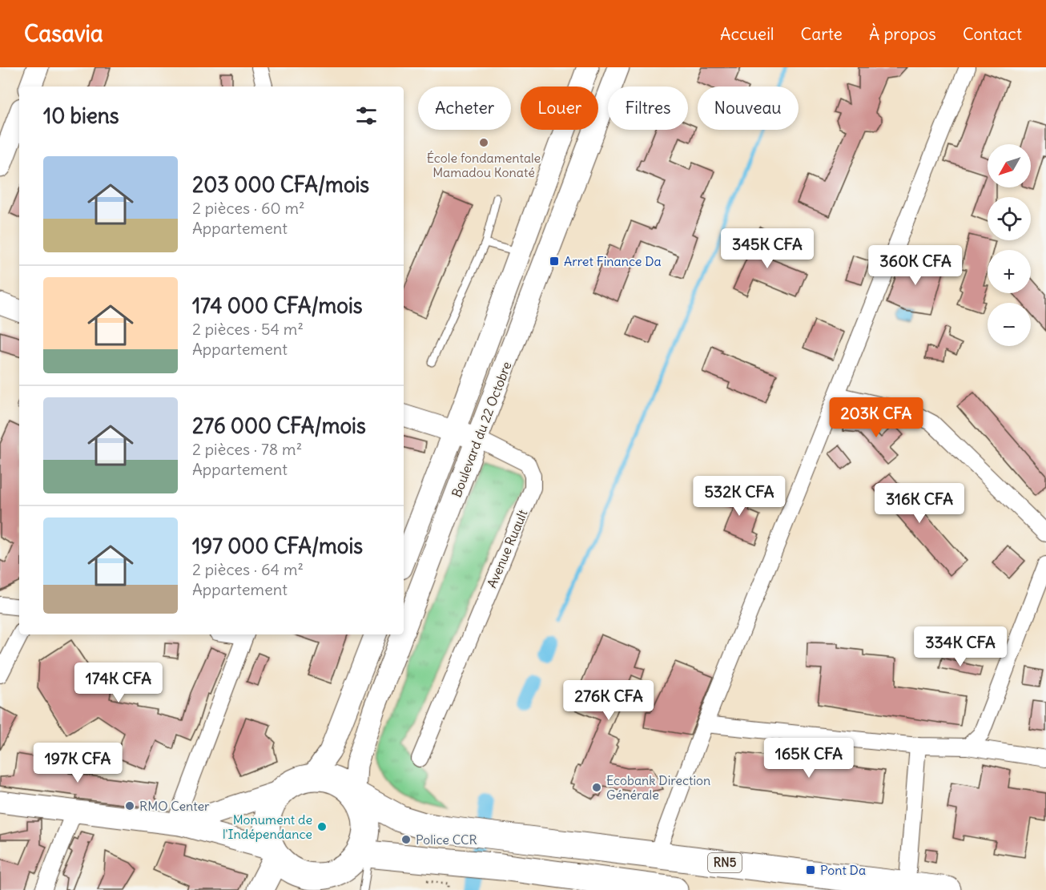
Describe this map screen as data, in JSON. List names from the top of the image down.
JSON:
{
  "streets": {
    "highway": ["RN5"],
    "main road": ["Boulevard du 22 Octobre", "Avenue Ruault"]
  },
  "crossings": [
    ["Boulevard du 22 Octobre", "Avenue Ruault"],
    ["Boulevard du 22 Octobre", "RN5"]
  ],
  "places": {
    "other": [
      "École fondamentale Mamadou Konaté",
      "Ecobank Direction Générale",
      "RMO Center",
      "Monument de l'Indépendance",
      "Police CCR"
    ],
    "transit": ["Arret Finance Da", "Pont Da"]
  },
  "north": "bottom left",
  "page": {
    "header": "Casavia",
    "nav": [
      "Accueil",
      "Carte",
      "À propos",
      "Contact"
    ],
    "chip": [
      "Acheter",
      "Louer",
      "Filtres",
      "Nouveau"
    ],
    "heading": "10 biens",
    "map_buttons": ["+", "−"],
    "list": [
      {
        "name": "203 000 CFA/mois",
        "note": "2 pièces · 60 m² · Appartement"
      },
      {
        "name": "174 000 CFA/mois",
        "note": "2 pièces · 54 m² · Appartement"
      },
      {
        "name": "276 000 CFA/mois",
        "note": "2 pièces · 78 m² · Appartement"
      },
      {
        "name": "197 000 CFA/mois",
        "note": "2 pièces · 64 m² · Appartement"
      }
    ],
    "price": [
      "345K CFA",
      "360K CFA",
      "203K CFA",
      "532K CFA",
      "316K CFA",
      "334K CFA",
      "174K CFA",
      "276K CFA",
      "165K CFA",
      "197K CFA"
    ]
  }
}
